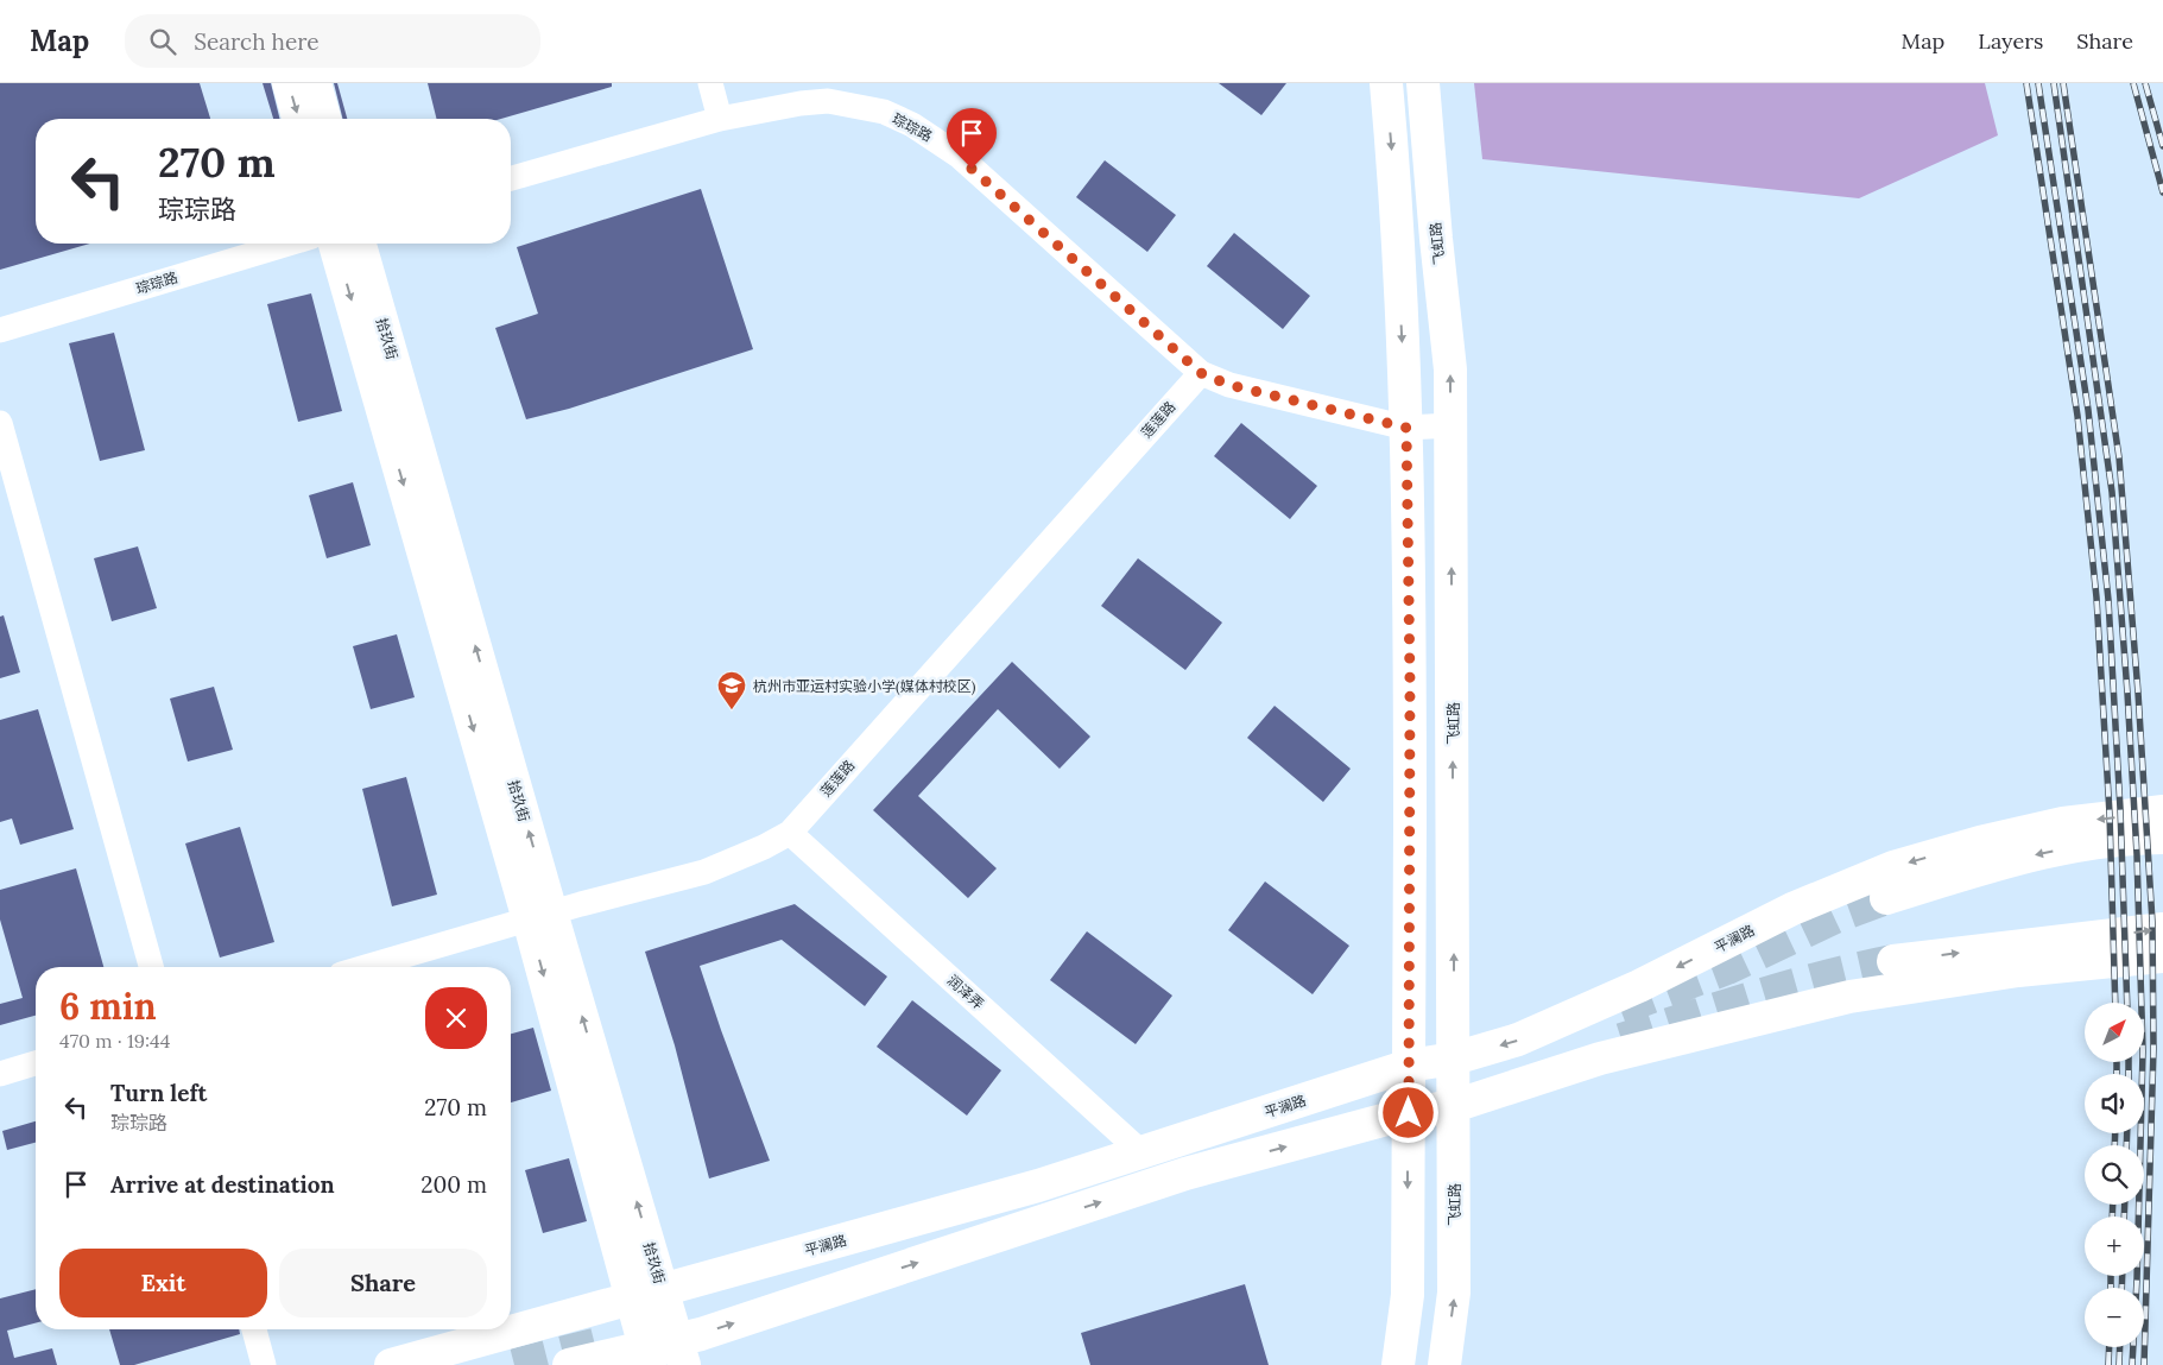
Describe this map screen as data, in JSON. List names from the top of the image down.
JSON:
{
  "streets": {
    "main road": ["飞虹路", "拾玖街", "平澜路"],
    "street": ["琮琮路", "莲莲路", "润泽弄"]
  },
  "crossings": [
    ["琮琮路", "飞虹路"],
    ["琮琮路", "莲莲路"],
    ["飞虹路", "平澜路"],
    ["拾玖街", "莲莲路"],
    ["拾玖街", "平澜路"],
    ["莲莲路", "润泽弄"],
    ["平澜路", "润泽弄"]
  ],
  "places": {
    "school or university": ["杭州市亚运村实验小学(媒体村校区)"]
  },
  "north": "top right",
  "page": {
    "header": "Map",
    "search": "Search here",
    "nav": ["Map", "Layers", "Share"],
    "turn": ["270 m", "琮琮路"],
    "heading": ["6 min", "470 m · 19:44"],
    "map_buttons": ["+", "−"],
    "list": [
      {
        "name": "Turn left",
        "note": "琮琮路",
        "value": "270 m"
      },
      {
        "name": "Arrive at destination",
        "value": "200 m"
      }
    ],
    "buttons": ["Exit", "Share"]
  }
}
